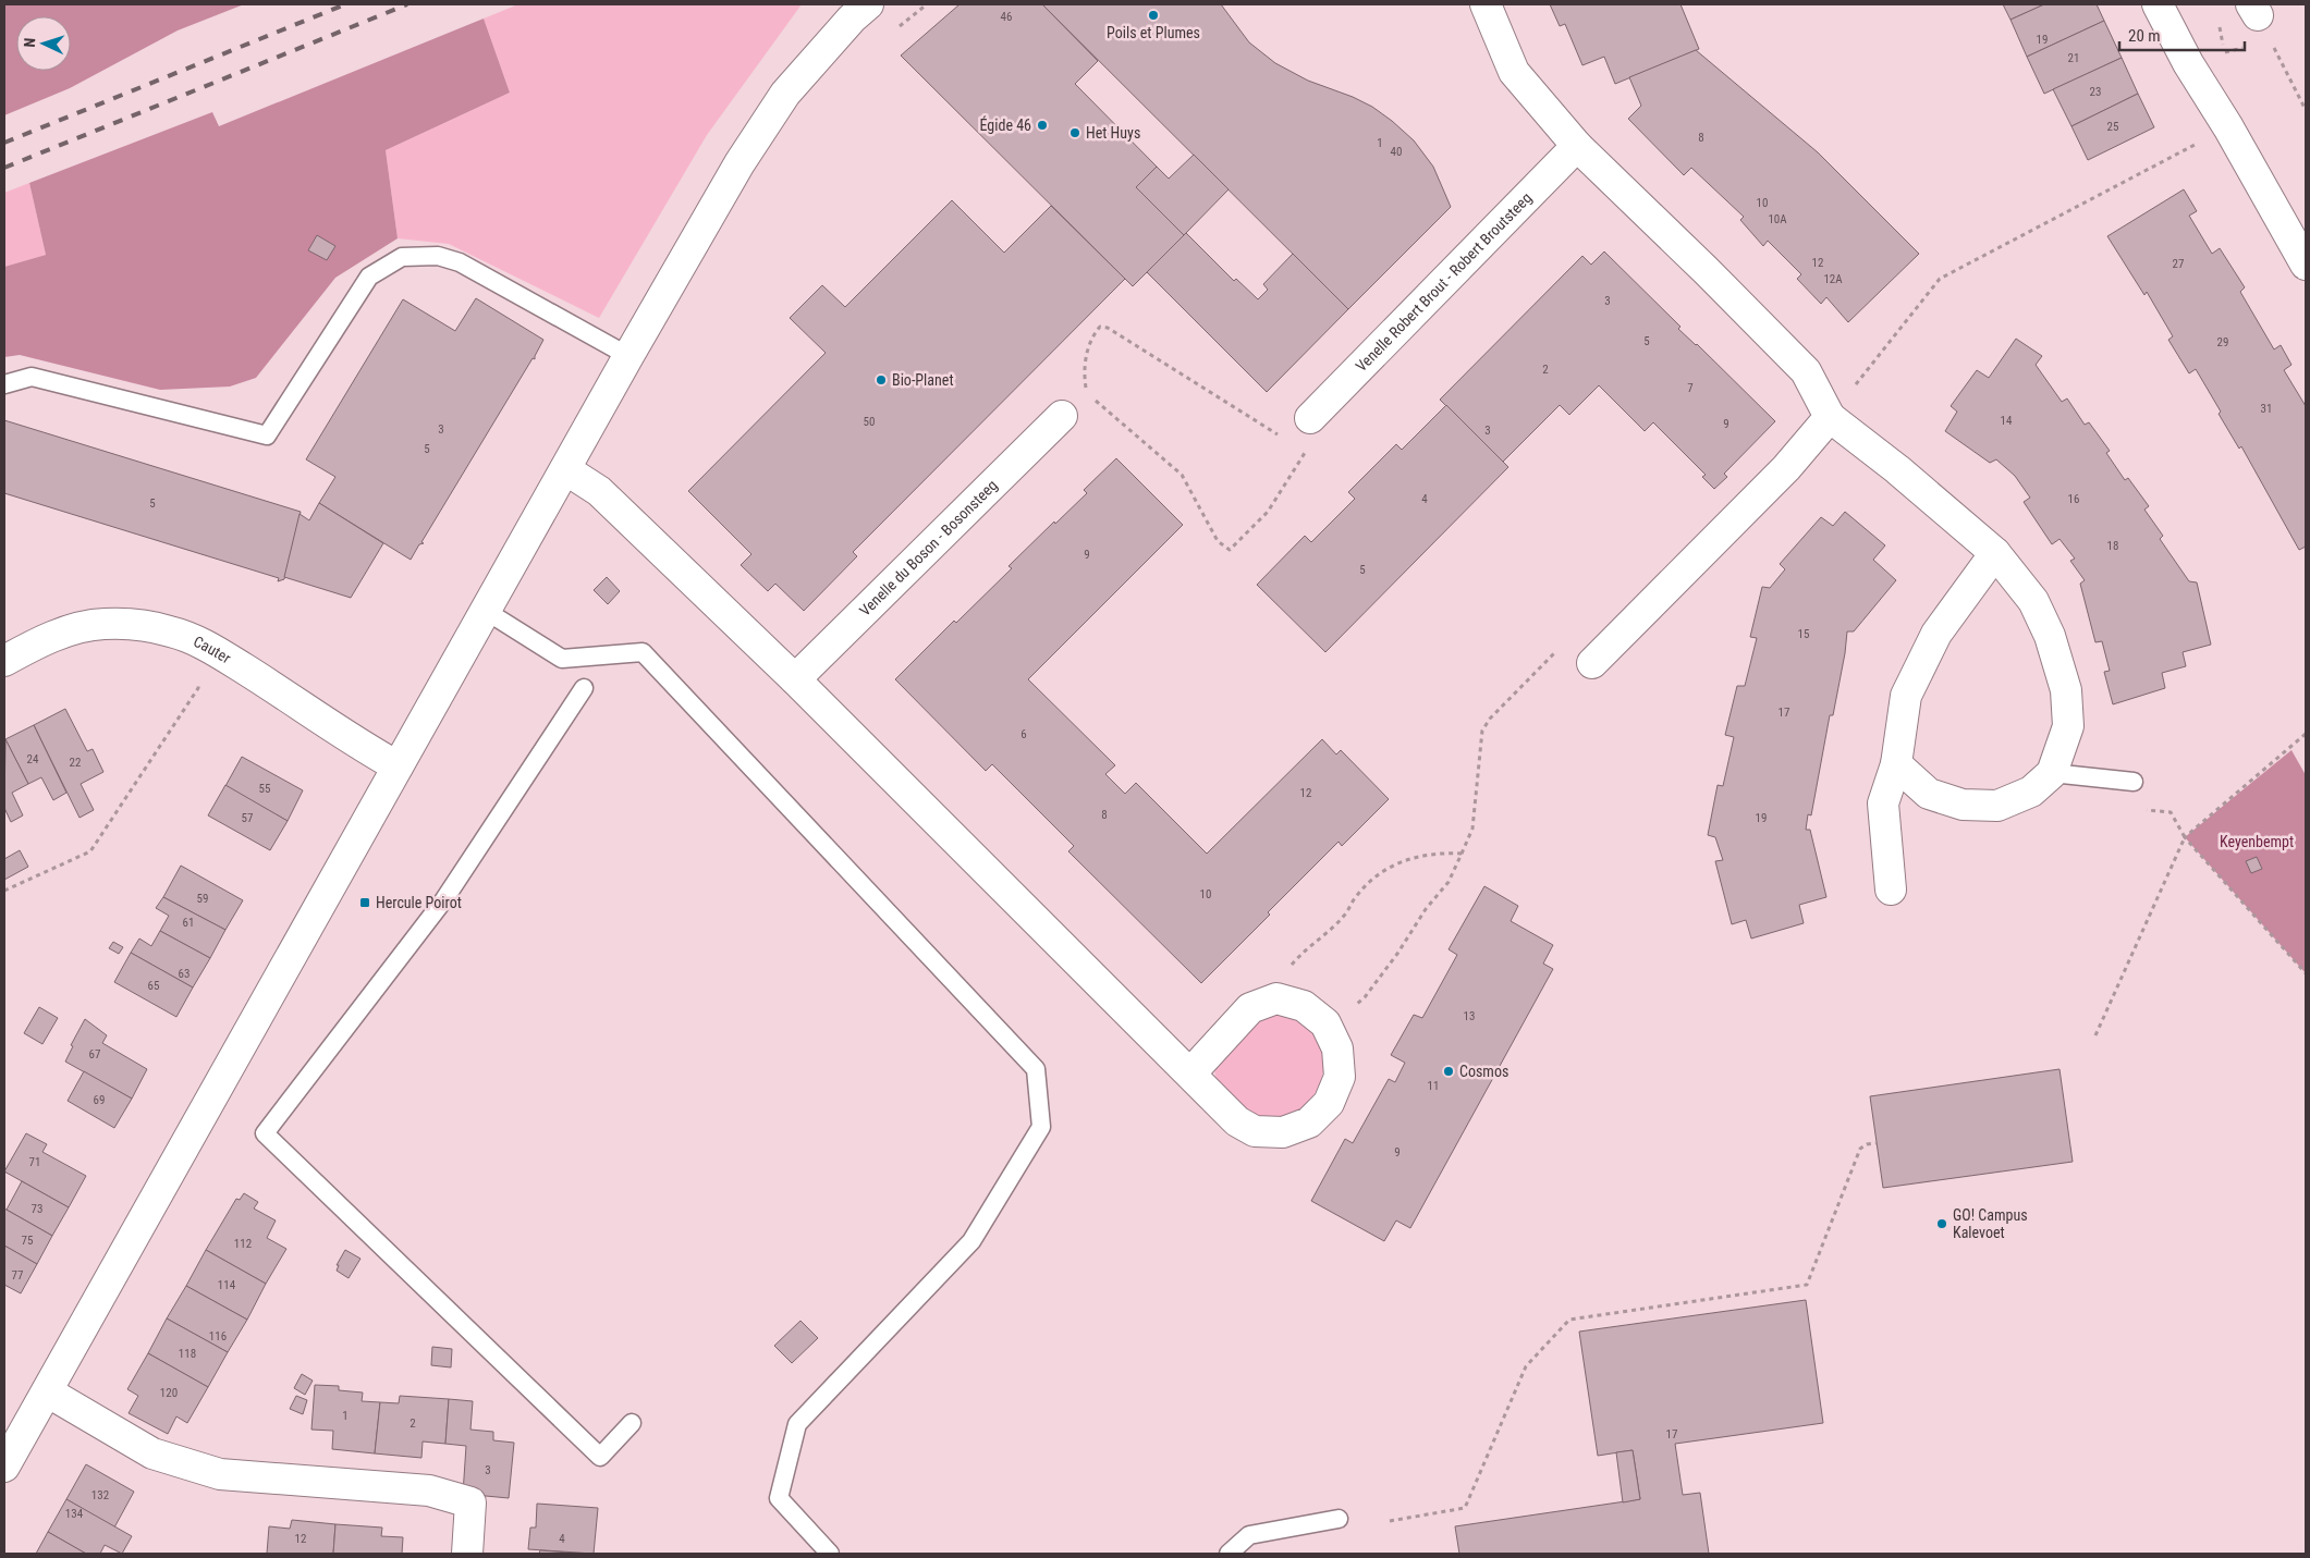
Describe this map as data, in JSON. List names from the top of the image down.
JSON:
{
  "streets": {
    "street": ["Venelle Robert Brout - Robert Broutsteeg", "Venelle du Boson - Bosonsteeg", "Cauter"]
  },
  "parks": ["Keyenbempt"],
  "places": {
    "other": [
      "Poils et Plumes",
      "Égide 46",
      "Het Huys",
      "Bio-Planet",
      "Cosmos",
      "GO! Campus Kalevoet"
    ],
    "transit": ["Hercule Poirot"]
  },
  "house_numbers": [
    "46",
    "19",
    "21",
    "23",
    "25",
    "8",
    "1",
    "40",
    "10",
    "10A",
    "12",
    "27",
    "12A",
    "3",
    "5",
    "29",
    "2",
    "7",
    "31",
    "14",
    "50",
    "9",
    "3",
    "3",
    "5",
    "4",
    "16",
    "5",
    "18",
    "9",
    "5",
    "15",
    "17",
    "6",
    "24",
    "22",
    "55",
    "12",
    "8",
    "57",
    "19",
    "10",
    "59",
    "61",
    "63",
    "65",
    "13",
    "67",
    "11",
    "69",
    "9",
    "71",
    "73",
    "75",
    "112",
    "77",
    "114",
    "116",
    "118",
    "120",
    "1",
    "2",
    "17",
    "3",
    "132",
    "134",
    "12",
    "4"
  ],
  "scale_bar": "20 m",
  "north": "left"
}
